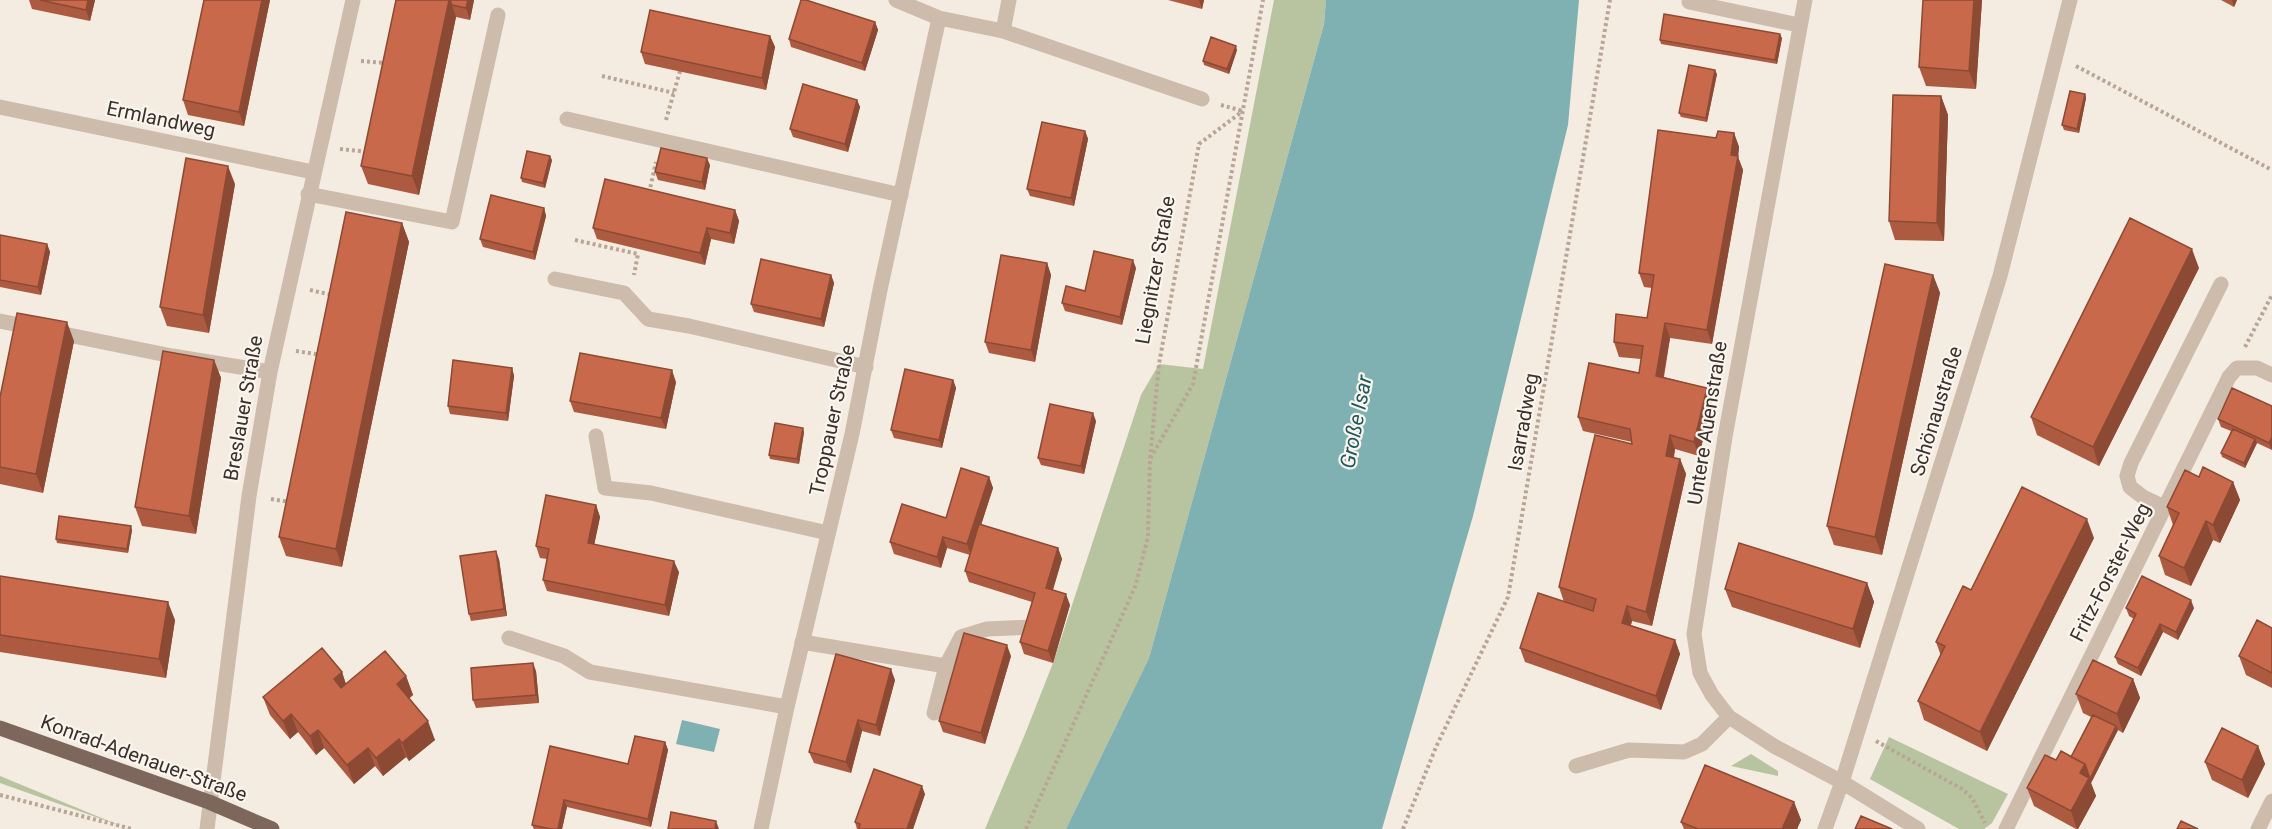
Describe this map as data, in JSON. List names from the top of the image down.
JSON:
{
  "streets": {
    "main road": ["Konrad-Adenauer-Straße"],
    "street": [
      "Ermlandweg",
      "Breslauer Straße",
      "Schönaustraße",
      "Troppauer Straße",
      "Untere Auenstraße",
      "Fritz-Forster-Weg"
    ],
    "path": ["Liegnitzer Straße", "Isarradweg"]
  },
  "crossings": [
    ["Ermlandweg", "Breslauer Straße"],
    ["Breslauer Straße", "Konrad-Adenauer-Straße"],
    ["Schönaustraße", "Untere Auenstraße"]
  ],
  "water": ["Große Isar"]
}
